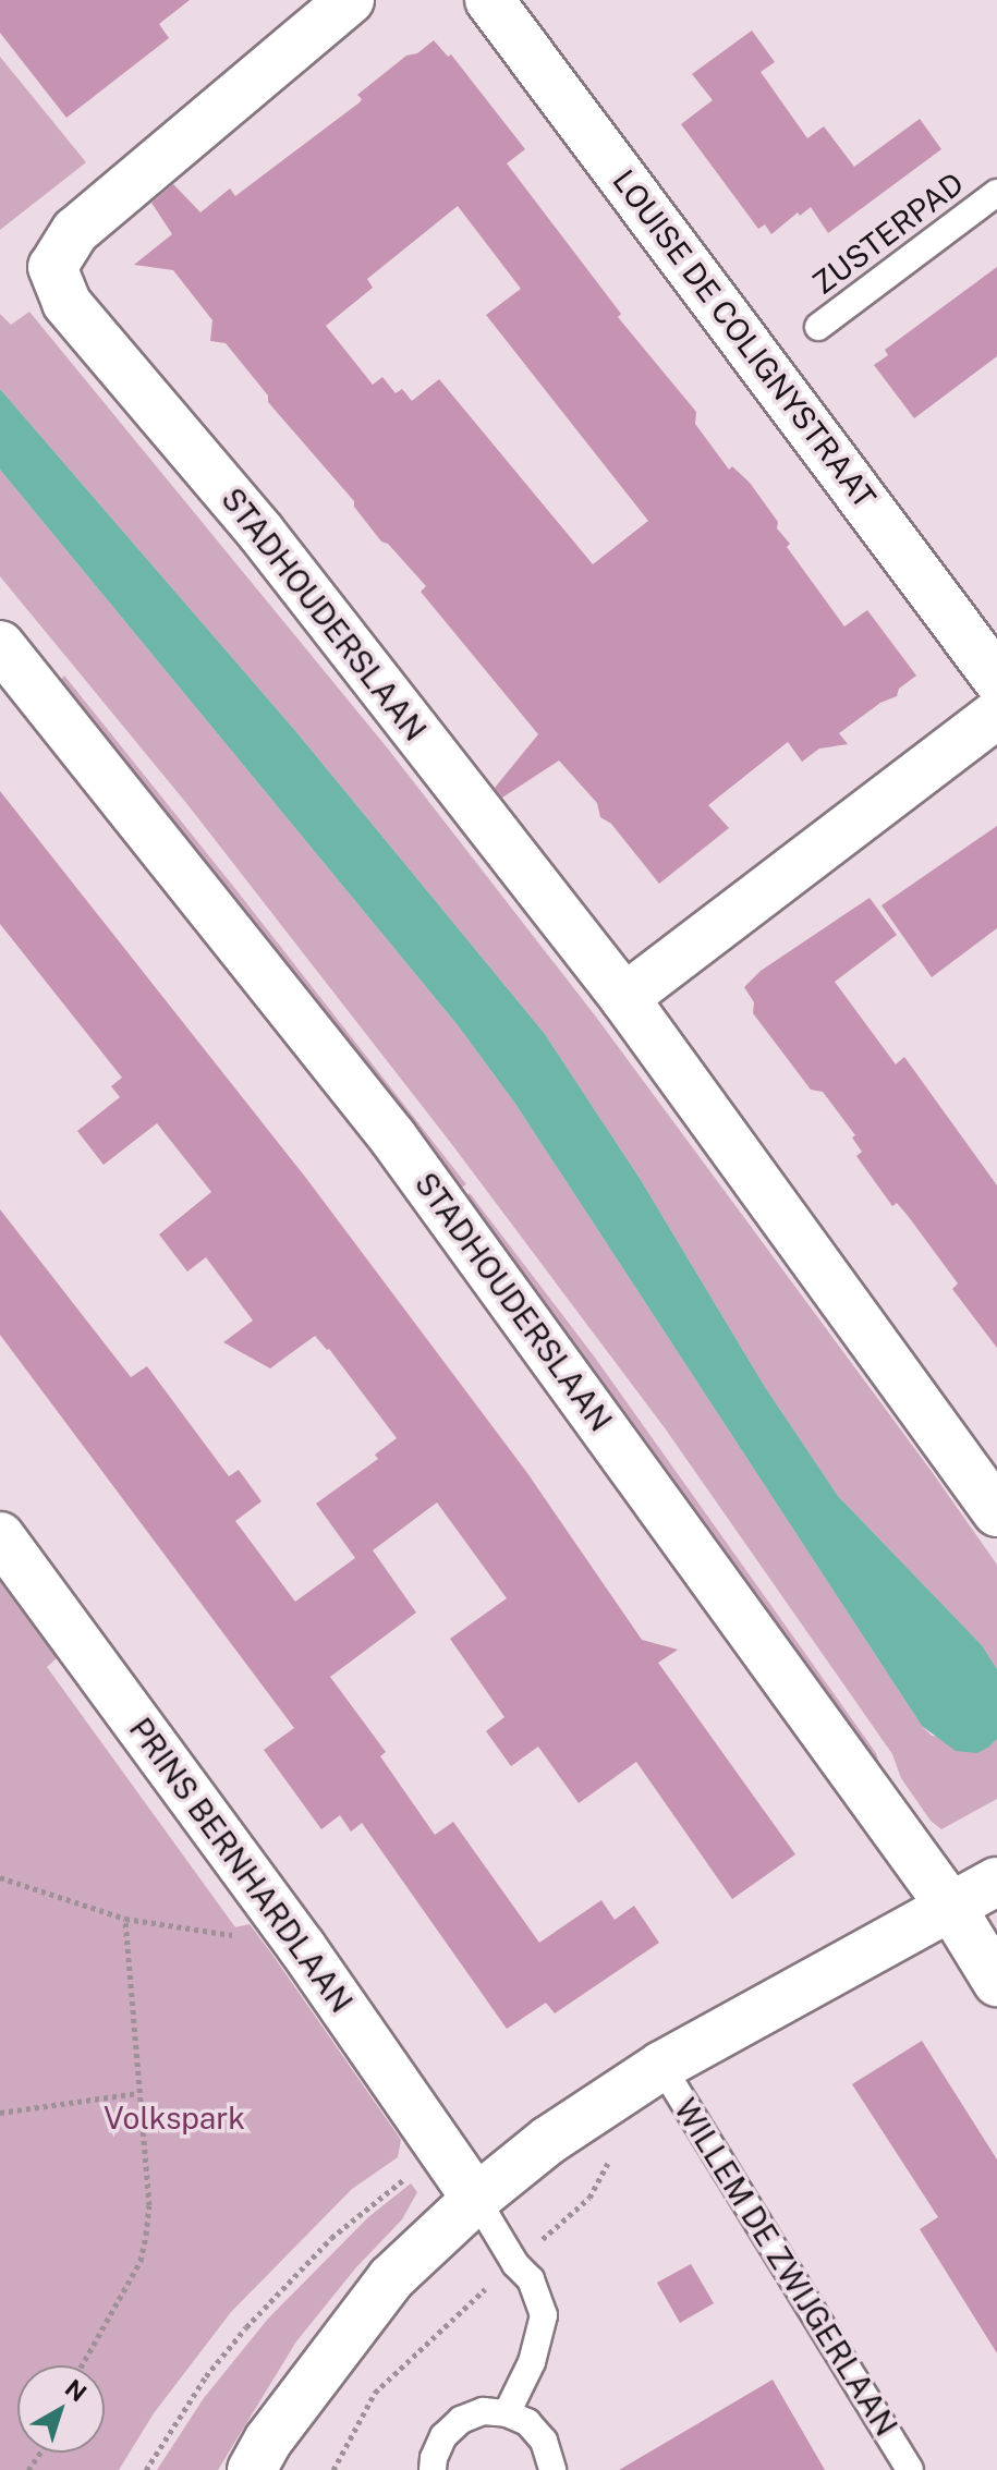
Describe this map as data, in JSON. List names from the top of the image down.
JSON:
{
  "streets": {
    "street": [
      "LOUISE DE COLIGNYSTRAAT",
      "STADHOUDERSLAAN",
      "PRINS BERNHARDLAAN",
      "WILLEM DE ZWIJGERLAAN"
    ],
    "lane": ["ZUSTERPAD"]
  },
  "crossings": [
    ["STADHOUDERSLAAN", "WILLEM DE ZWIJGERLAAN"],
    ["PRINS BERNHARDLAAN", "WILLEM DE ZWIJGERLAAN"]
  ],
  "parks": ["Volkspark"],
  "north": "top right"
}
